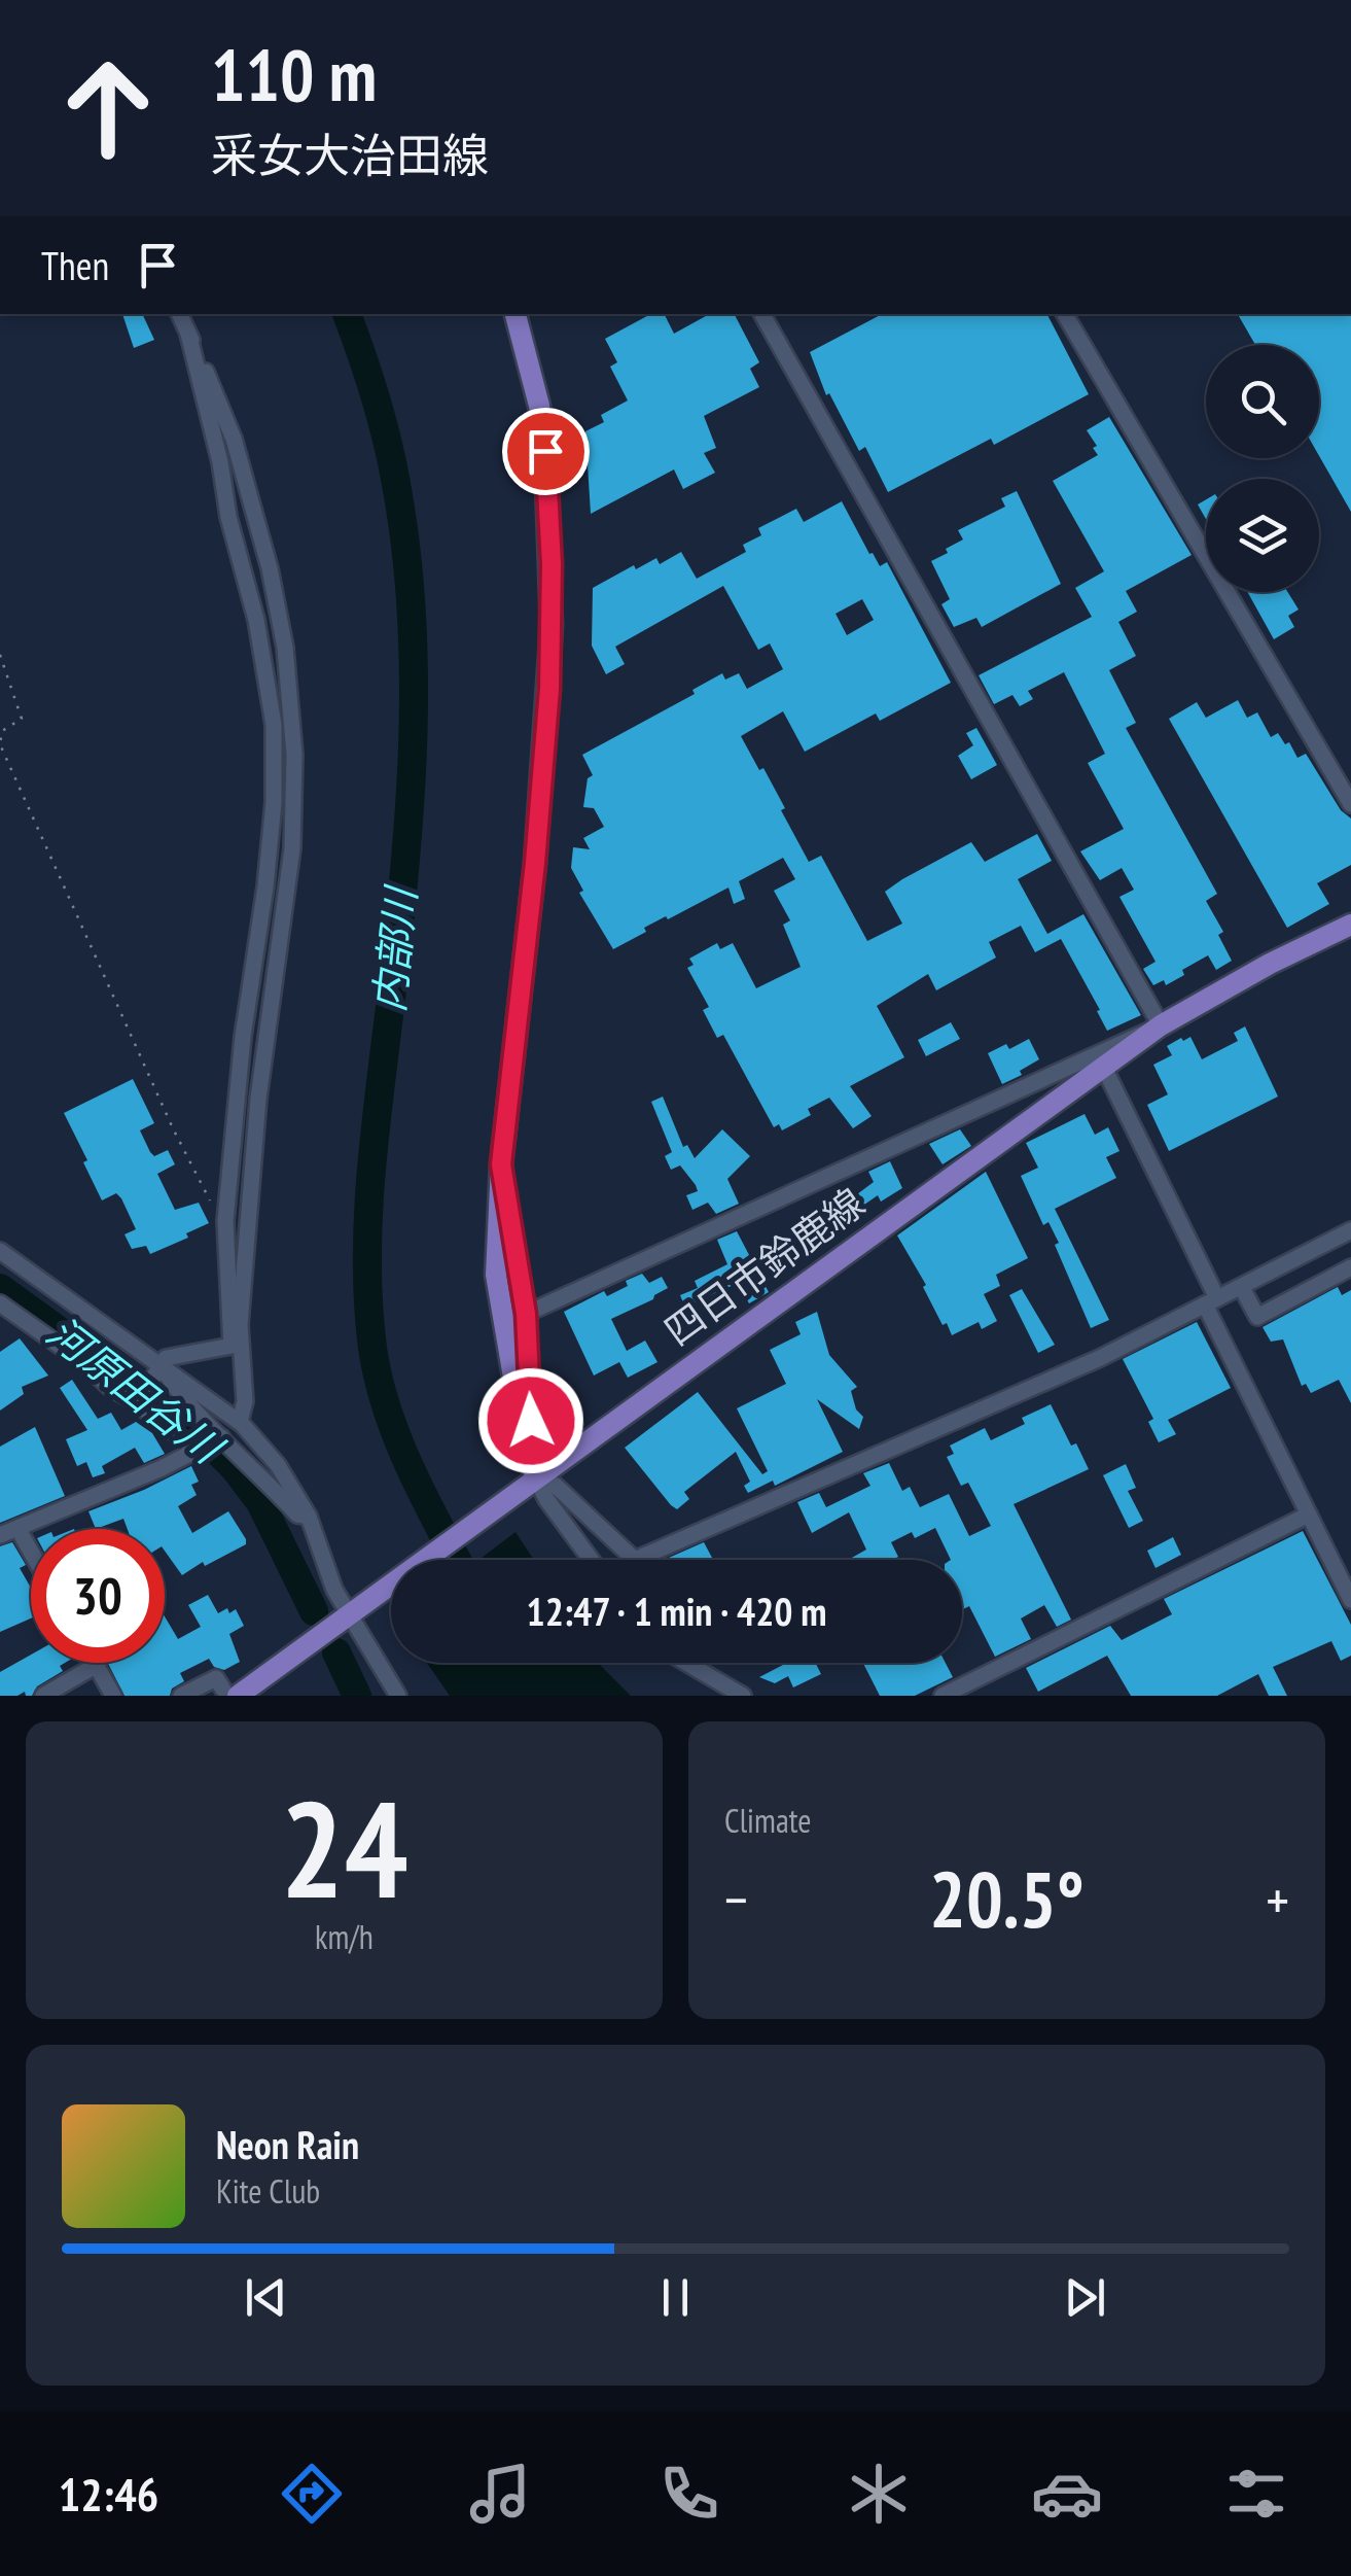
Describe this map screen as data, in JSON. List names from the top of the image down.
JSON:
{
  "streets": {
    "main road": ["四日市鈴鹿線"]
  },
  "water": ["内部川", "河原田谷川"],
  "page": {
    "turn": ["110 m", "采女大治田線"],
    "then": "Then",
    "limit": "30",
    "trip": "12:47 · 1 min · 420 m",
    "tile": [
      ["24", "km/h"],
      "Climate"
    ],
    "heat": ["−", "20.5°", "+"],
    "song": ["Neon Rain", "Kite Club"],
    "tabs": "12:46"
  }
}
